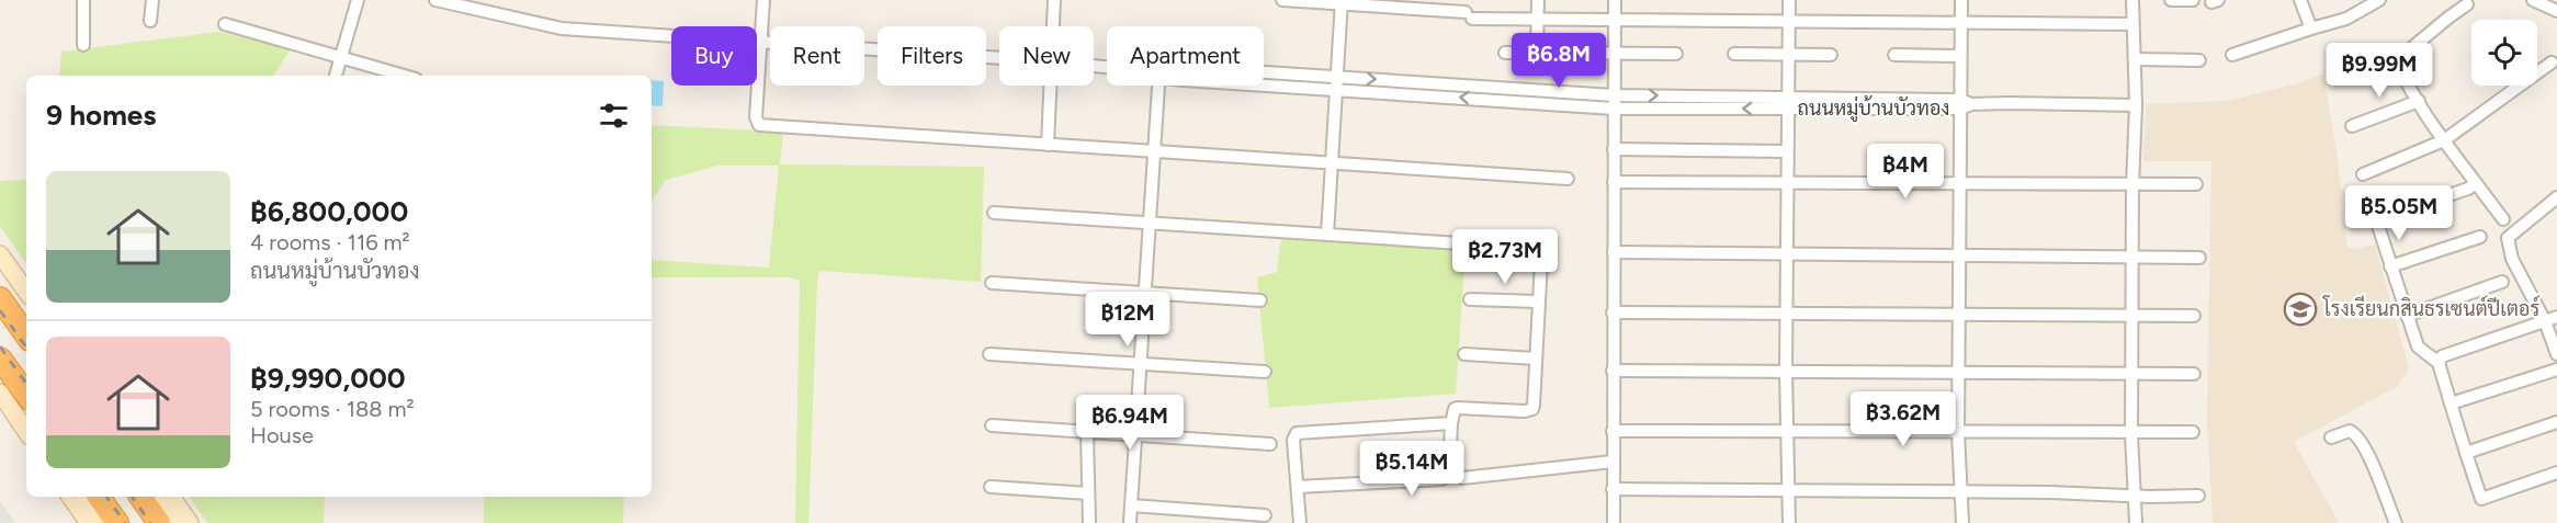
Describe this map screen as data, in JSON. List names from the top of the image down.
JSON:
{
  "streets": {
    "street": ["ถนนหมู่บ้านบัวทอง"]
  },
  "places": {
    "school or university": ["โรงเรียนกสินธรเซนต์ปีเตอร์"]
  },
  "page": {
    "chip": [
      "Buy",
      "Rent",
      "Filters",
      "New",
      "Apartment"
    ],
    "price": [
      "฿6.8M",
      "฿9.99M",
      "฿4M",
      "฿5.05M",
      "฿2.73M",
      "฿12M",
      "฿3.62M",
      "฿6.94M",
      "฿5.14M"
    ],
    "heading": "9 homes",
    "list": [
      {
        "name": "฿6,800,000",
        "note": "4 rooms · 116 m² · ถนนหมู่บ้านบัวทอง"
      },
      {
        "name": "฿9,990,000",
        "note": "5 rooms · 188 m² · House"
      }
    ]
  }
}
